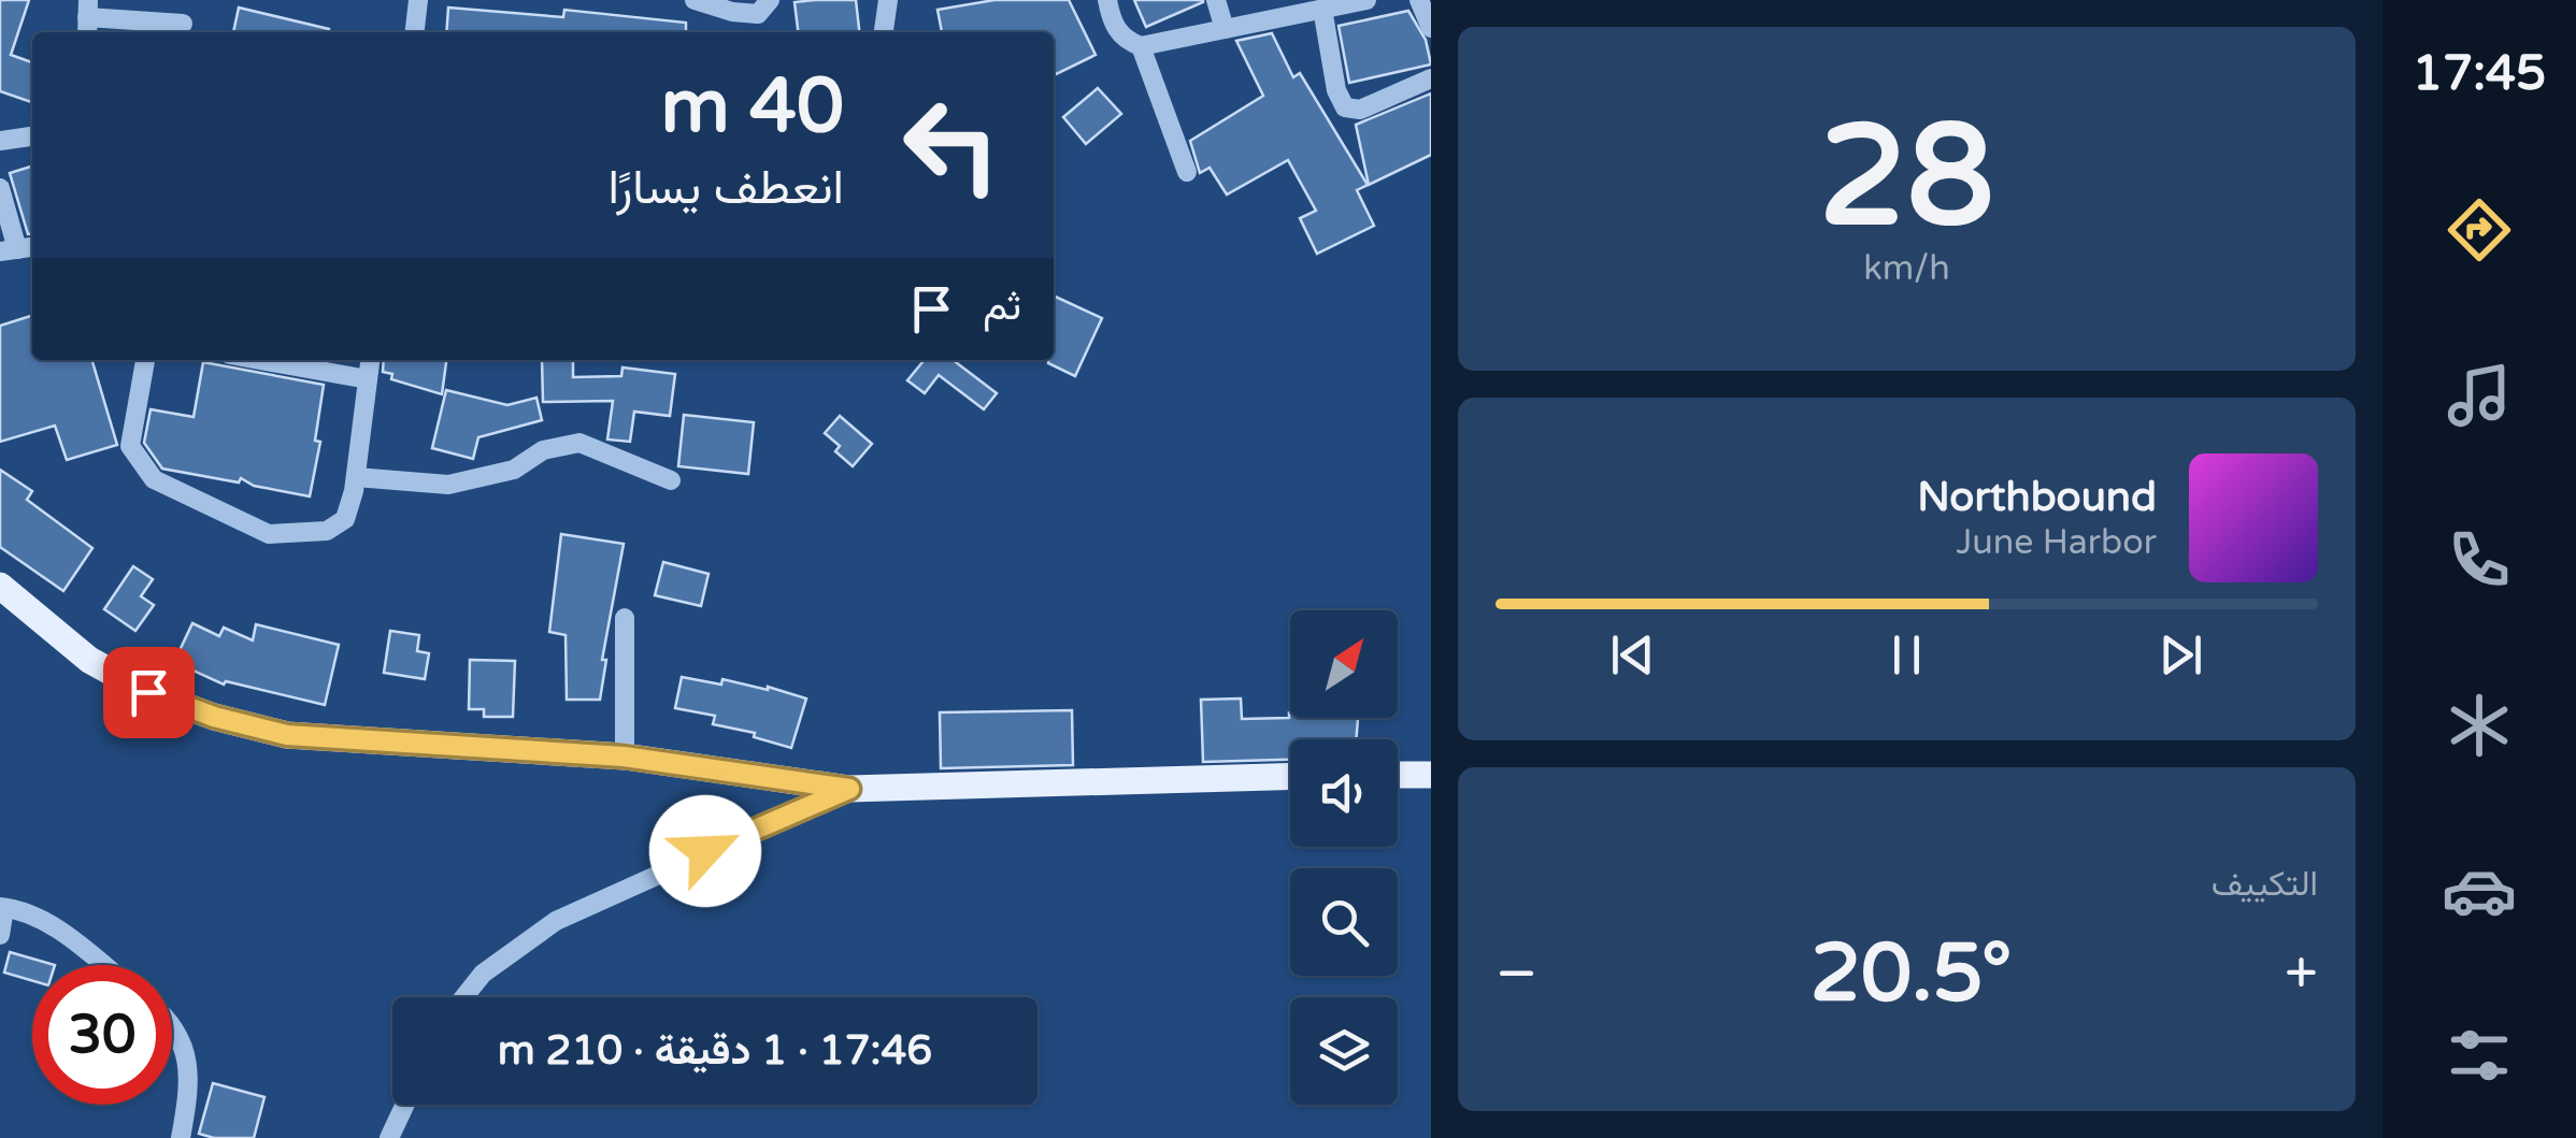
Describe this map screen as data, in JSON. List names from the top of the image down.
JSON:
{
  "north": "top right",
  "page": {
    "tabs": "17:45",
    "tile": [
      ["28", "km/h"],
      "التكييف"
    ],
    "turn": ["40 m", "انعطف يسارًا"],
    "then": "ثم",
    "song": ["Northbound", "June Harbor"],
    "heat": ["−", "20.5°", "+"],
    "limit": "30",
    "trip": "17:46 · 1 دقيقة · 210 m"
  }
}
